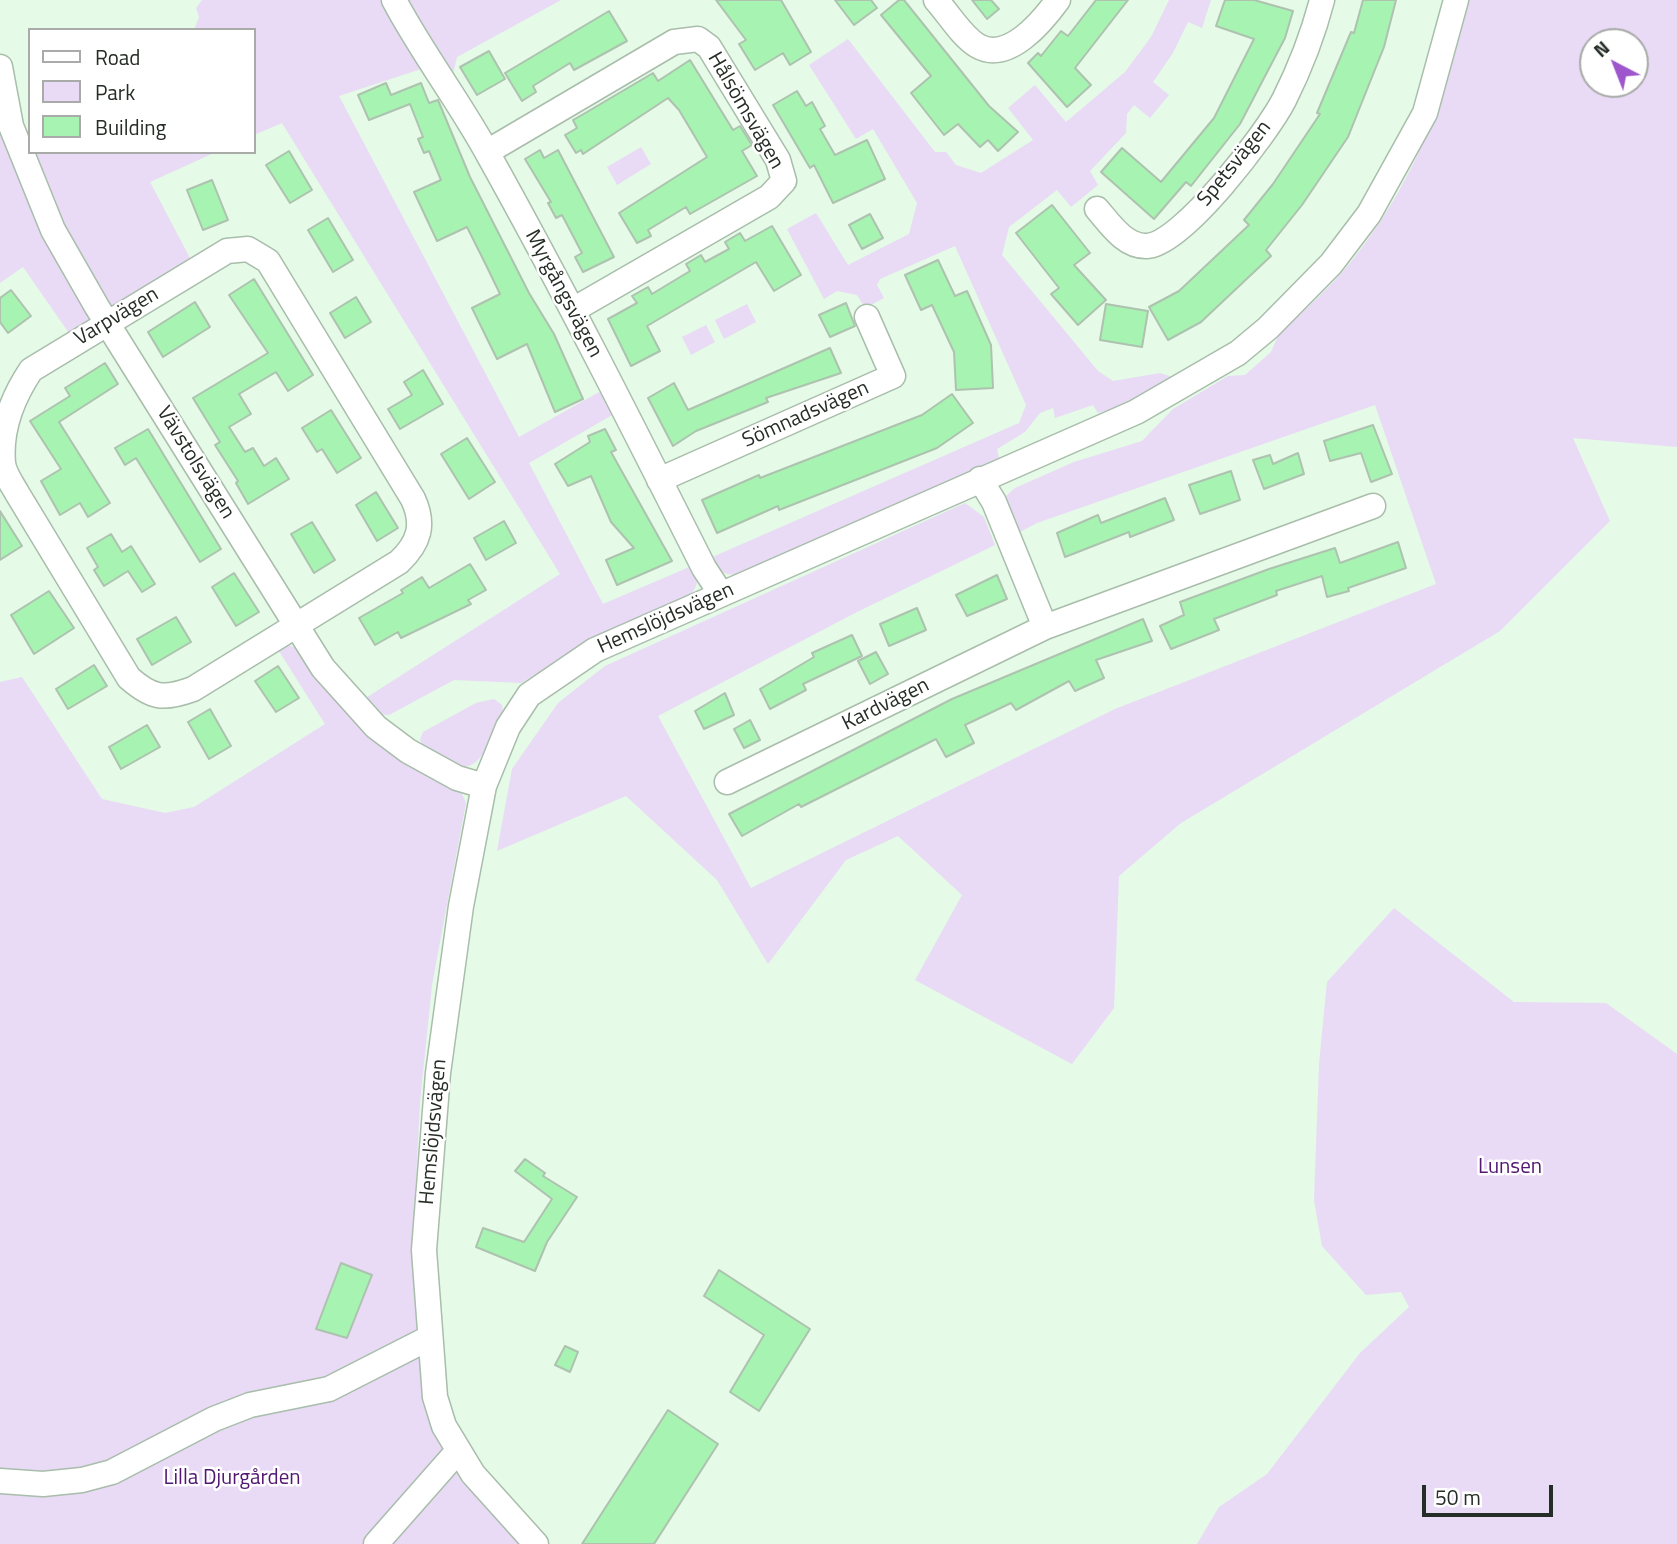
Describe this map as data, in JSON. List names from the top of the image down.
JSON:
{
  "streets": {
    "street": [
      "Hålsömsvägen",
      "Spetsvägen",
      "Myrgångsvägen",
      "Varpvägen",
      "Sömnadsvägen",
      "Vävstolsvägen",
      "Hemslöjdsvägen",
      "Kardvägen"
    ]
  },
  "crossings": [
    ["Hålsömsvägen", "Myrgångsvägen"],
    ["Myrgångsvägen", "Sömnadsvägen"],
    ["Myrgångsvägen", "Hemslöjdsvägen"],
    ["Varpvägen", "Vävstolsvägen"],
    ["Vävstolsvägen", "Hemslöjdsvägen"]
  ],
  "parks": ["Lunsen", "Lilla Djurgården"],
  "legend": ["Road", "Park", "Building"],
  "scale_bar": "50 m",
  "north": "top left"
}
